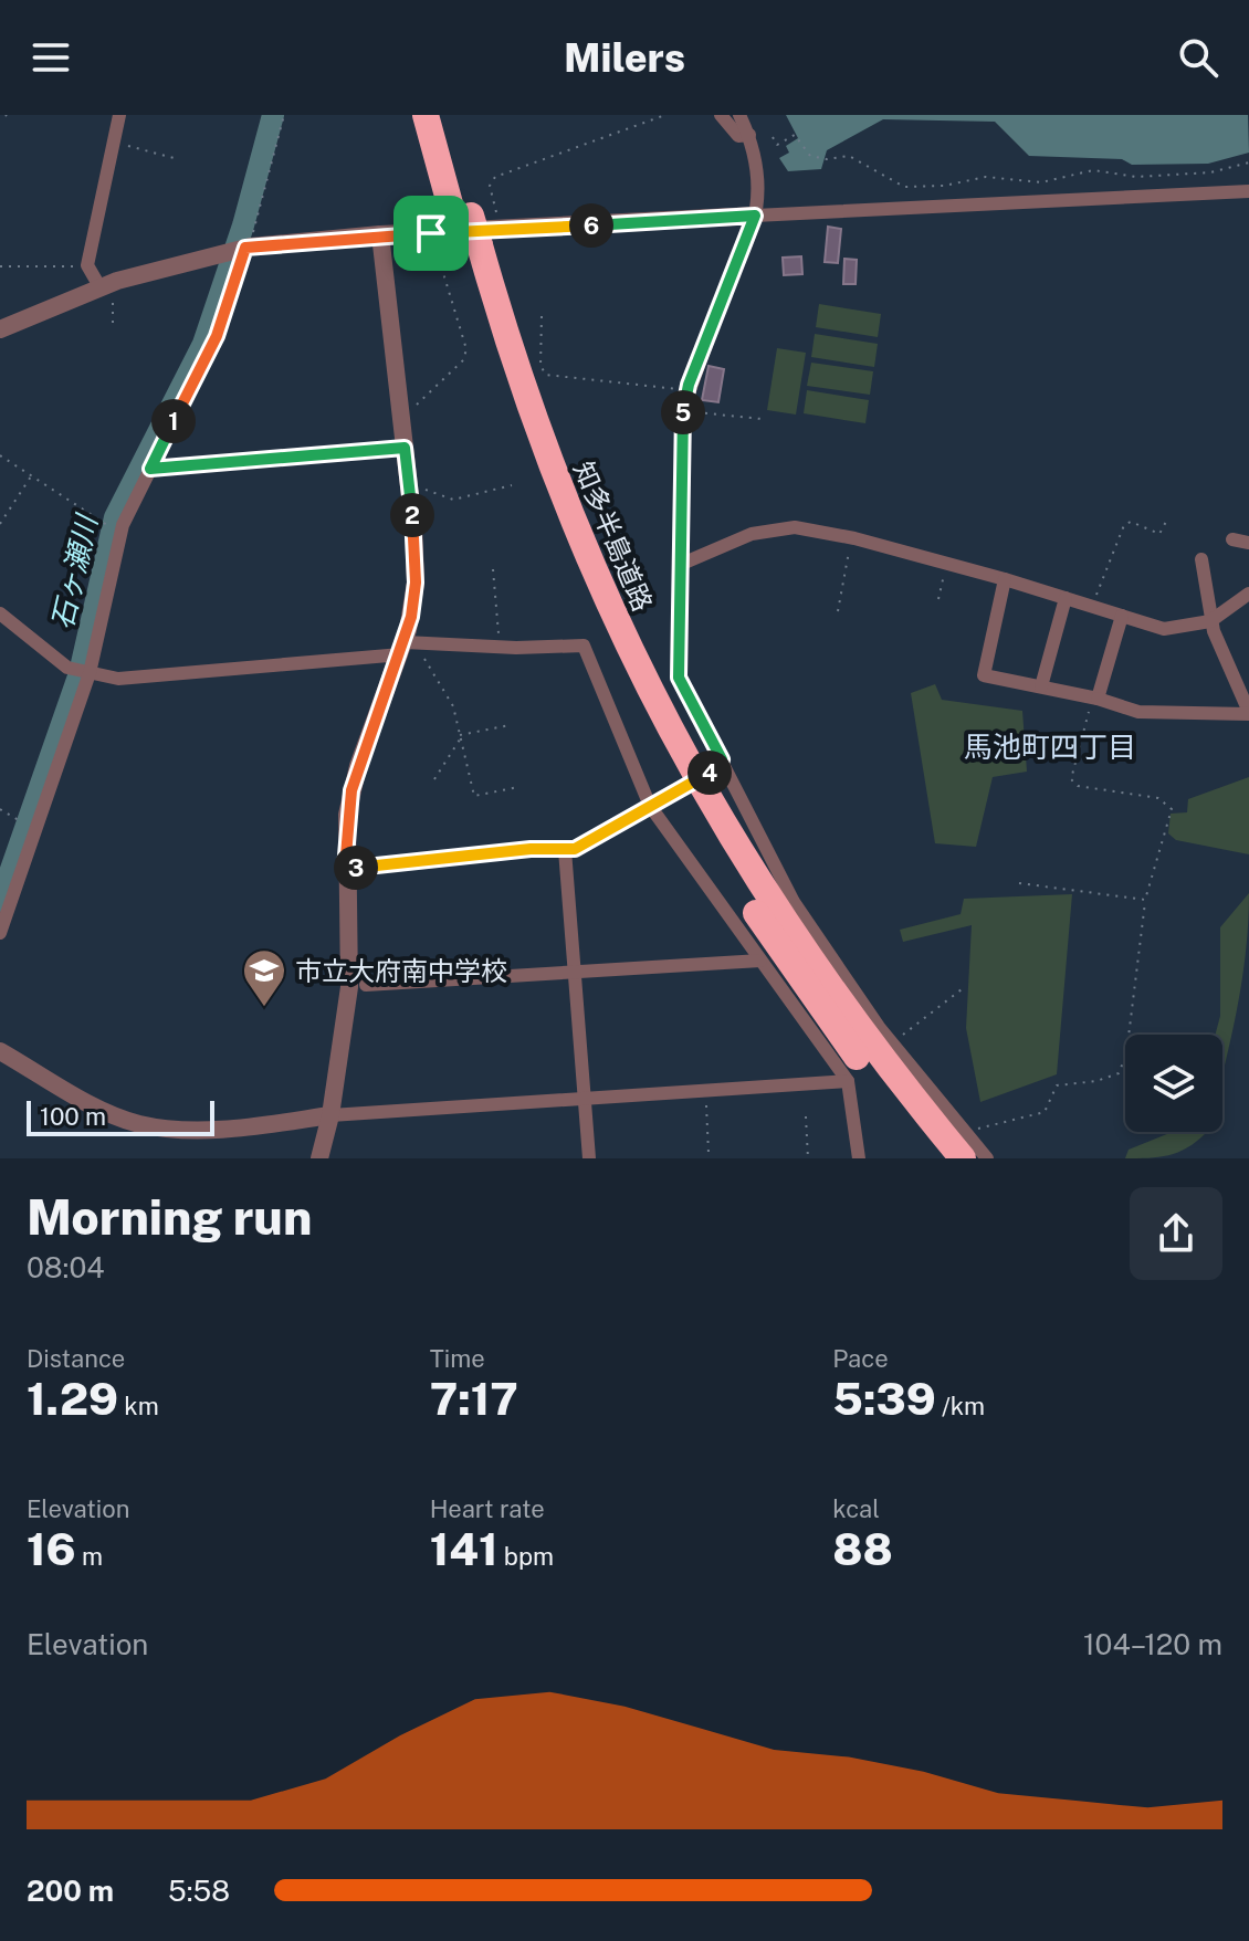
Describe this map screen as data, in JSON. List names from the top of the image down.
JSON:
{
  "streets": {
    "highway": ["知多半島道路"]
  },
  "districts": ["馬池町四丁目"],
  "water": ["石ヶ瀬川"],
  "places": {
    "school or university": ["市立大府南中学校"]
  },
  "scale_bar": "100 m",
  "page": {
    "header": "Milers",
    "pins": [
      "6",
      "5",
      "1",
      "2",
      "4",
      "3"
    ],
    "scale": "100 m",
    "heading": ["Morning run", "08:04"],
    "stats": [
      ["Distance", "1.29 km"],
      ["Time", "7:17"],
      ["Pace", "5:39 /km"],
      ["Elevation", "16 m"],
      ["Heart rate", "141 bpm"],
      ["kcal", "88"]
    ],
    "chart": ["Elevation", "104–120 m"],
    "list": [
      {
        "name": "200 m",
        "note": "5:58"
      }
    ]
  }
}
